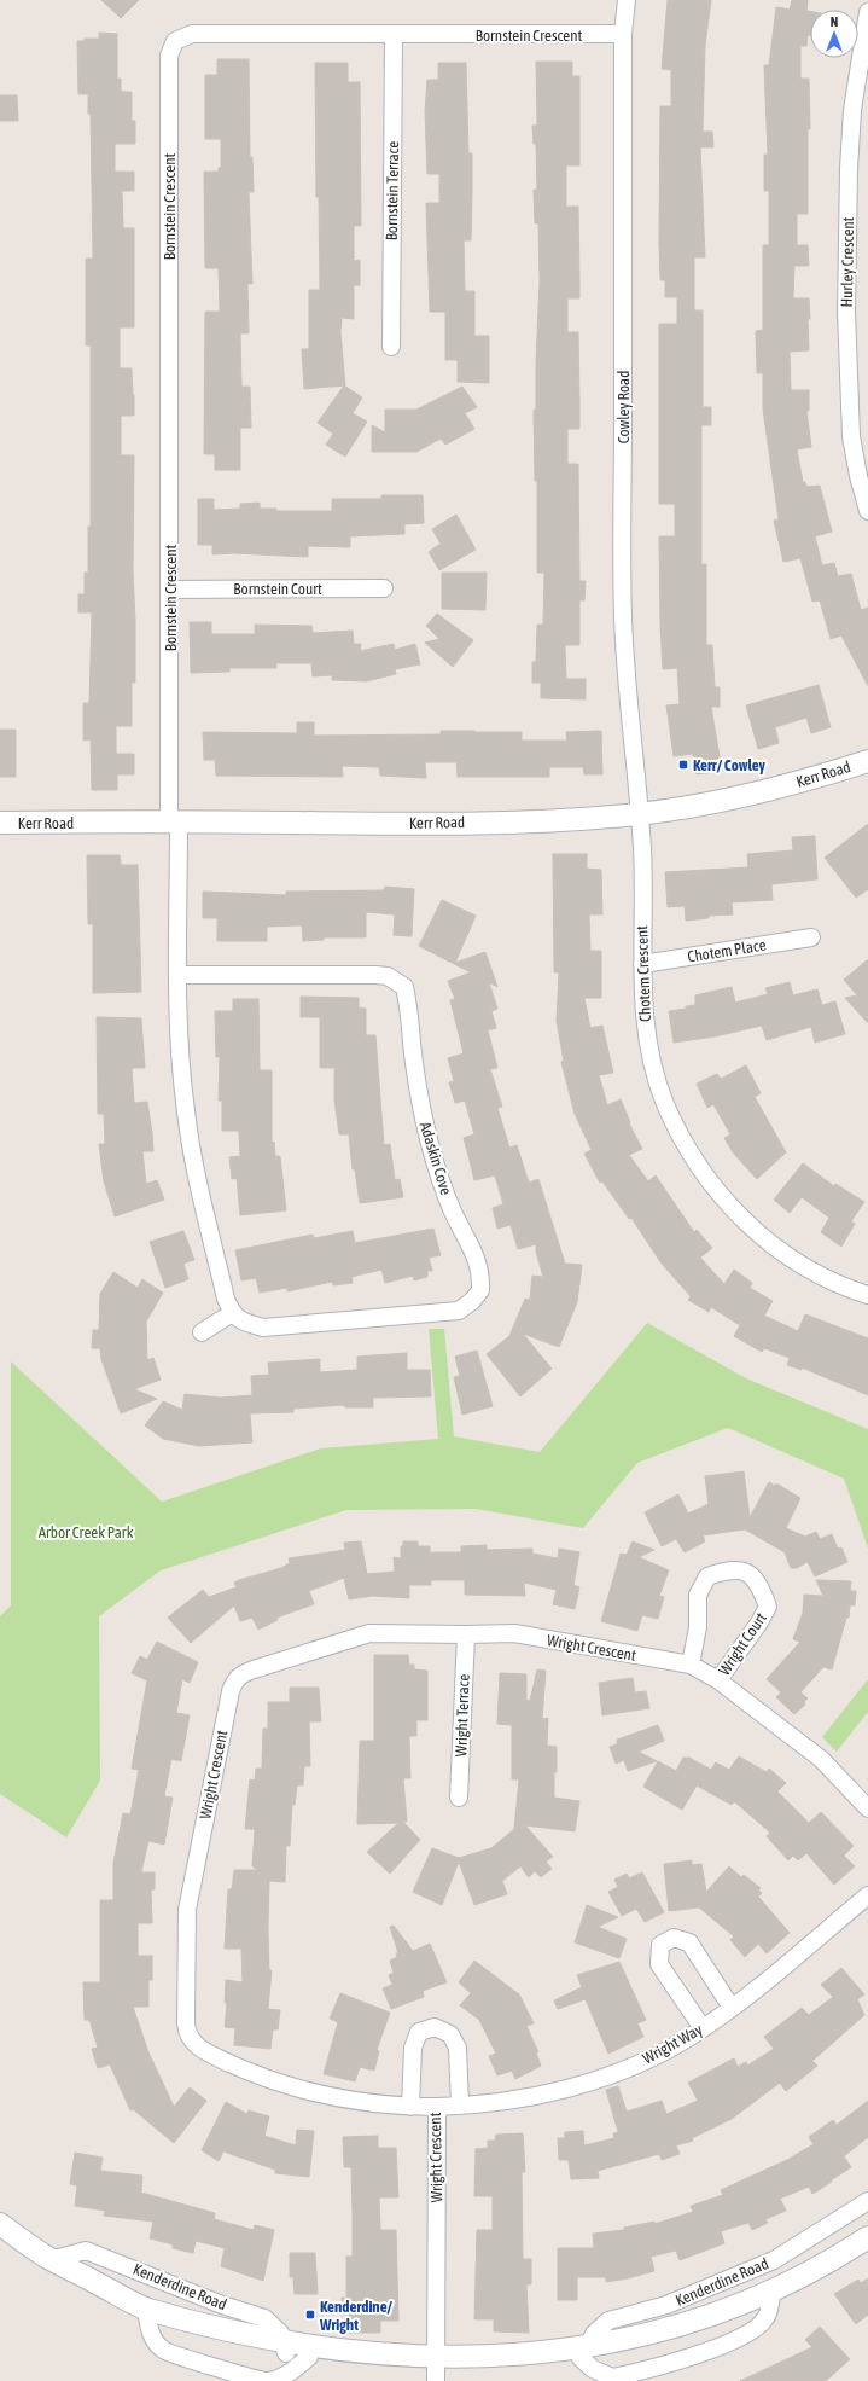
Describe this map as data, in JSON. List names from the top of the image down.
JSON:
{
  "streets": {
    "street": [
      "Bornstein Crescent",
      "Bornstein Terrace",
      "Hurley Crescent",
      "Cowley Road",
      "Bornstein Court",
      "Kerr Road",
      "Chotem Place",
      "Chotem Crescent",
      "Adaskin Cove",
      "Wright Court",
      "Wright Crescent",
      "Wright Terrace",
      "Wright Way",
      "Kenderdine Road"
    ]
  },
  "crossings": [
    ["Bornstein Crescent", "Bornstein Terrace"],
    ["Bornstein Crescent", "Cowley Road"],
    ["Bornstein Crescent", "Bornstein Court"],
    ["Bornstein Crescent", "Kerr Road"],
    ["Cowley Road", "Kerr Road"],
    ["Cowley Road", "Chotem Crescent"],
    ["Kerr Road", "Chotem Crescent"],
    ["Chotem Place", "Chotem Crescent"],
    ["Wright Court", "Wright Crescent"],
    ["Wright Crescent", "Wright Terrace"],
    ["Wright Crescent", "Wright Way"],
    ["Wright Crescent", "Kenderdine Road"]
  ],
  "parks": ["Arbor Creek Park"],
  "places": {
    "transit": ["Kerr/ Cowley", "Kenderdine/ Wright"]
  },
  "north": "top"
}
